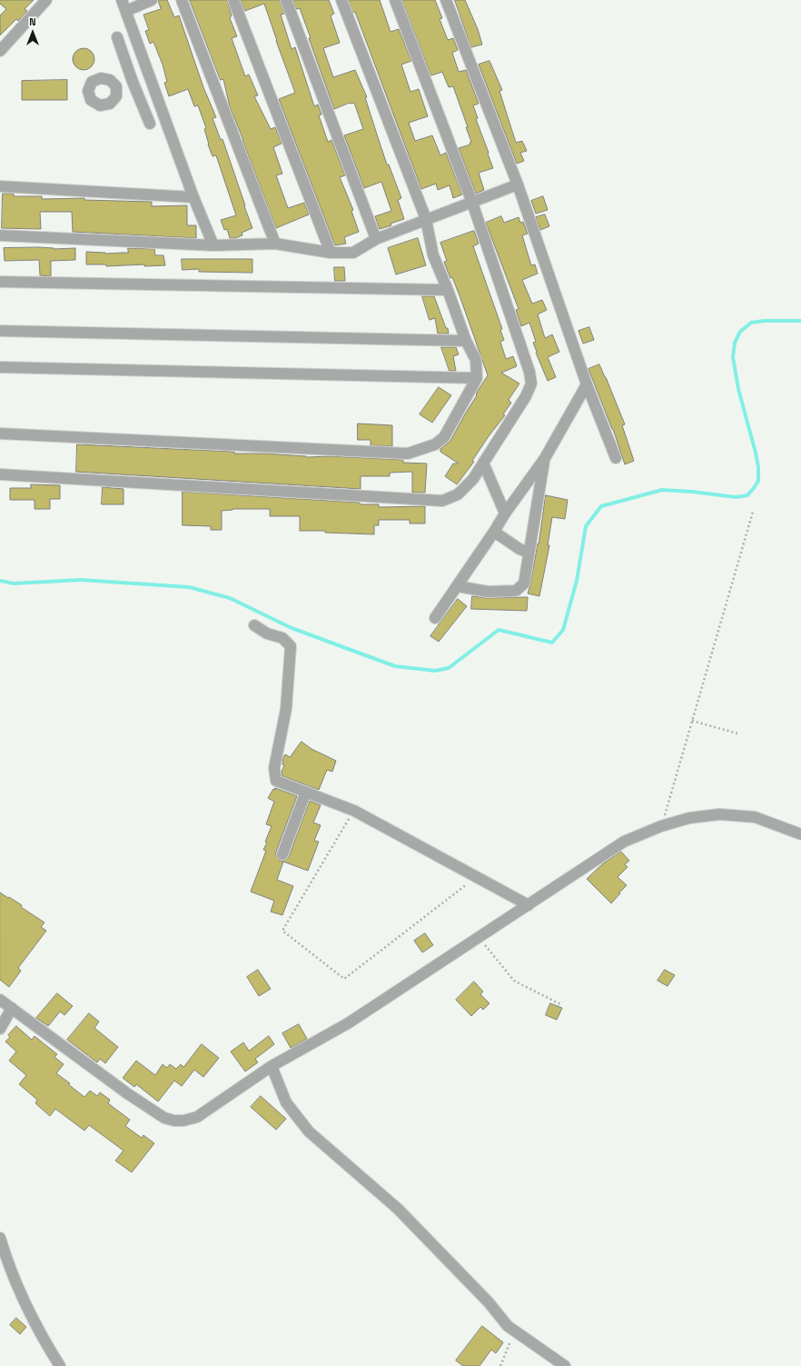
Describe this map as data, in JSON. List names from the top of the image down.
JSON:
{
  "north": "top"
}
